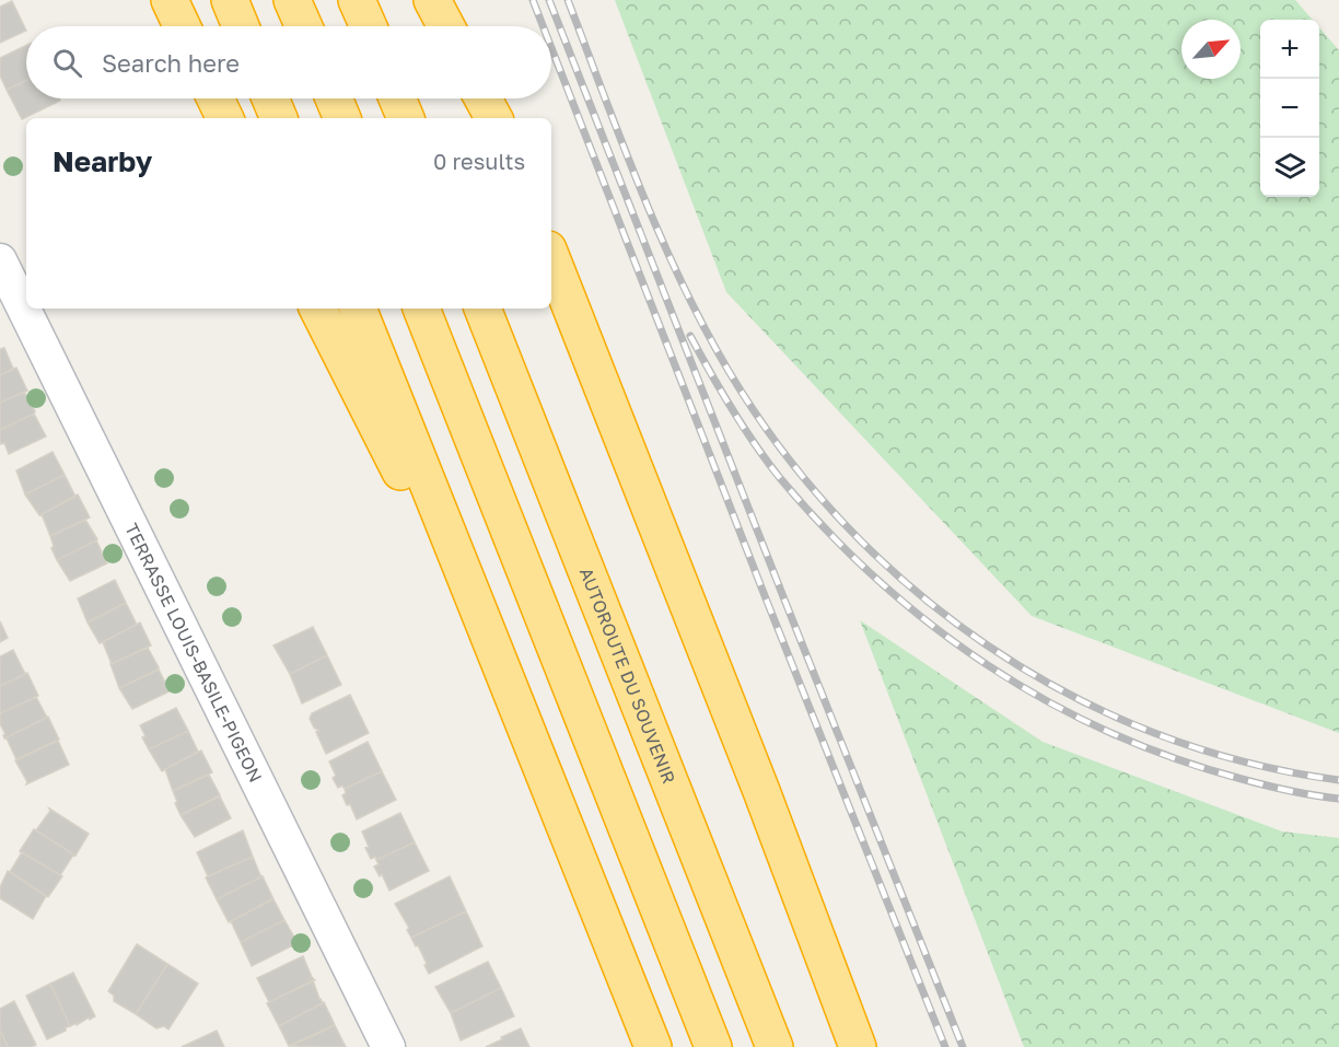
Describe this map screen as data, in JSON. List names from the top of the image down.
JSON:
{
  "streets": {
    "highway": ["AUTOROUTE DU SOUVENIR"],
    "street": ["TERRASSE LOUIS-BASILE-PIGEON"]
  },
  "north": "top right",
  "page": {
    "map_buttons": ["+", "−"],
    "search": "Search here",
    "heading": ["Nearby", "0 results"]
  }
}
